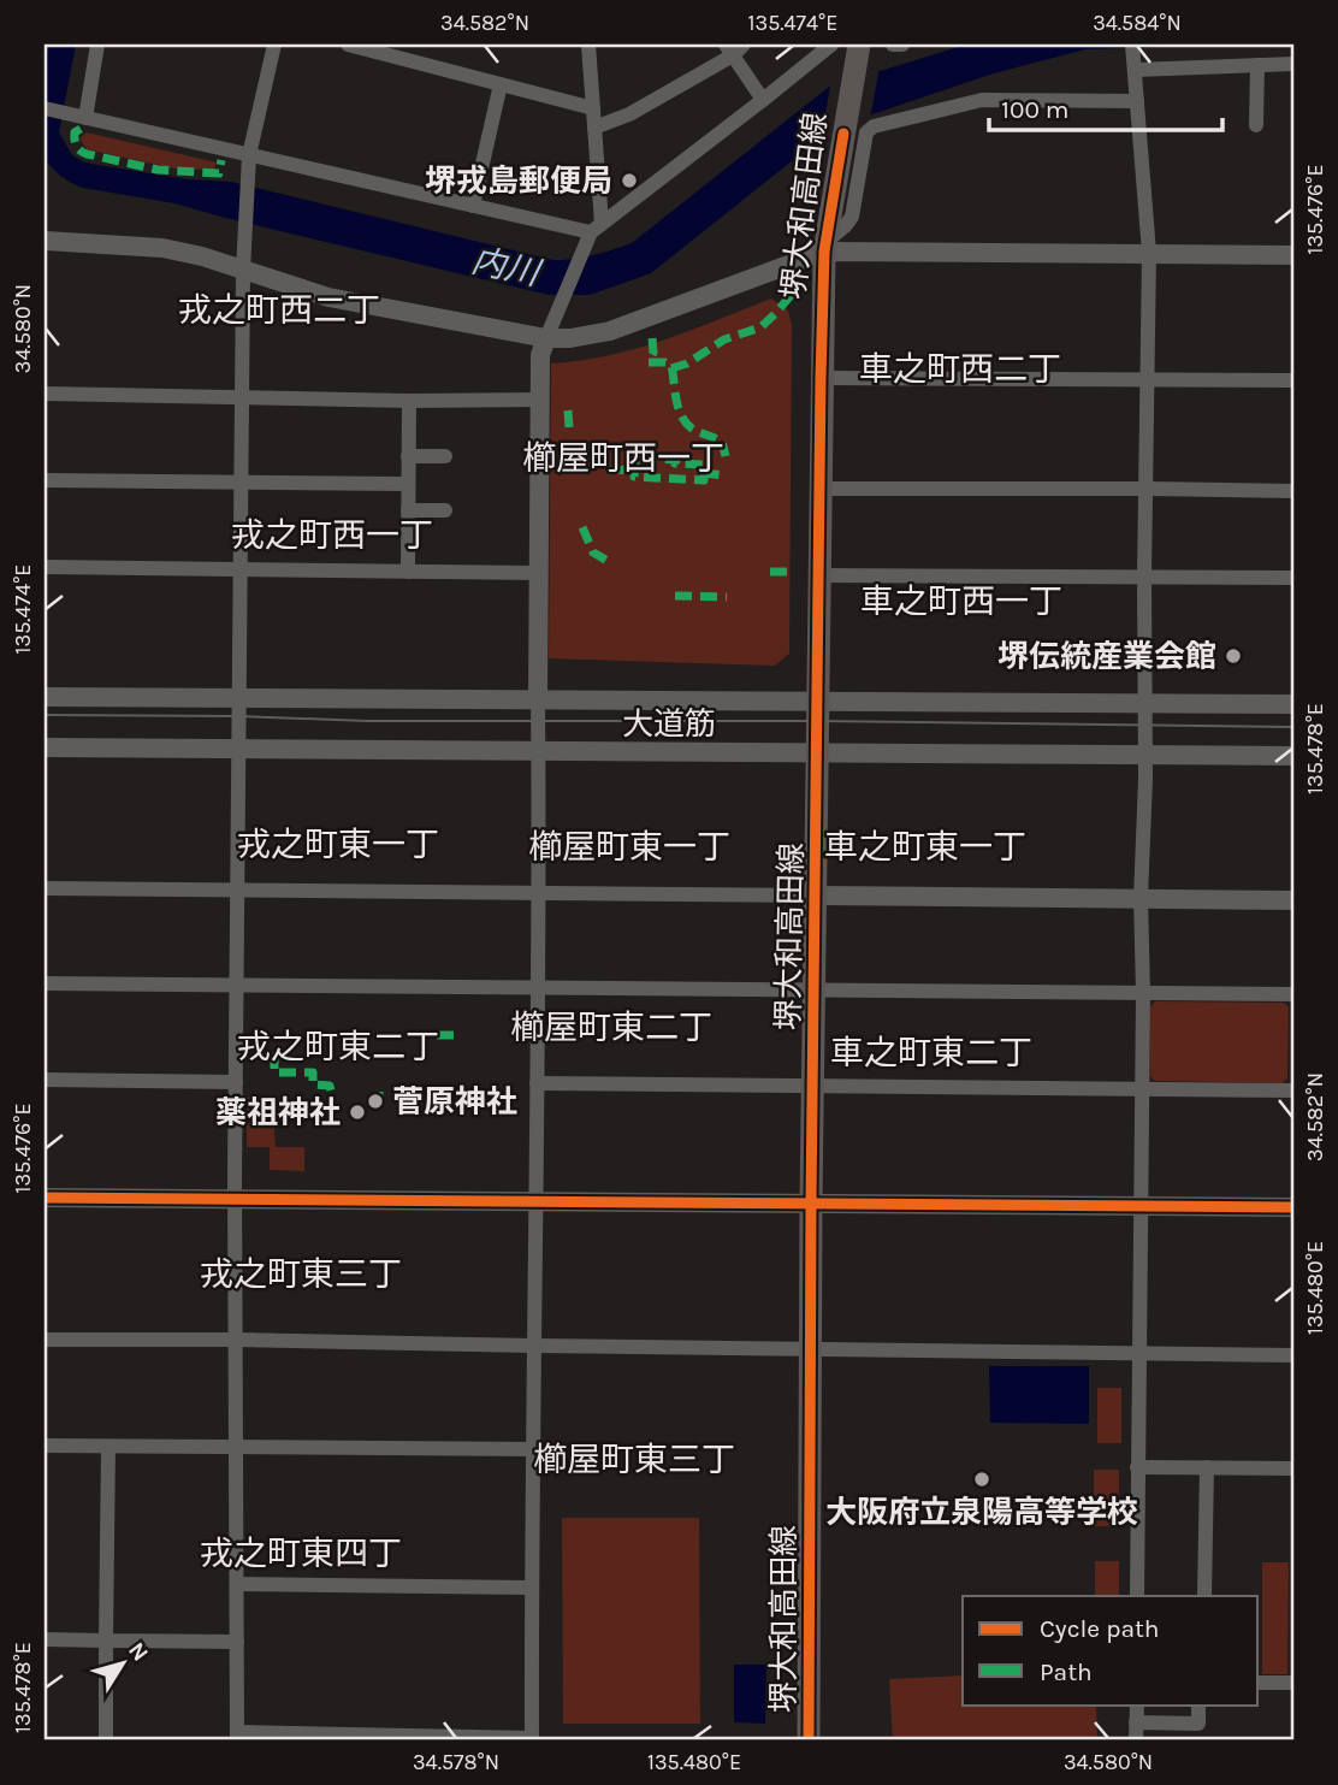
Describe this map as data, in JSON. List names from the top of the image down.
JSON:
{
  "streets": {
    "main road": ["堺大和高田線"],
    "street": ["大道筋"]
  },
  "crossings": [
    ["堺大和高田線", "大道筋"]
  ],
  "districts": [
    "戎之町西二丁",
    "車之町西二丁",
    "櫛屋町西一丁",
    "戎之町西一丁",
    "車之町西一丁",
    "戎之町東一丁",
    "櫛屋町東一丁",
    "車之町東一丁",
    "櫛屋町東二丁",
    "戎之町東二丁",
    "車之町東二丁",
    "戎之町東三丁",
    "櫛屋町東三丁",
    "戎之町東四丁"
  ],
  "water": ["内川"],
  "places": [
    "堺戎島郵便局",
    "堺伝統産業会館",
    "菅原神社",
    "薬祖神社",
    "大阪府立泉陽高等学校"
  ],
  "legend": ["Cycle path", "Path"],
  "scale_bar": "100 m",
  "north": "top right",
  "coordinates": [
    "34.582°N",
    "135.474°E",
    "34.584°N",
    "135.476°E",
    "34.580°N",
    "135.478°E",
    "135.480°E",
    "34.578°N"
  ]
}
